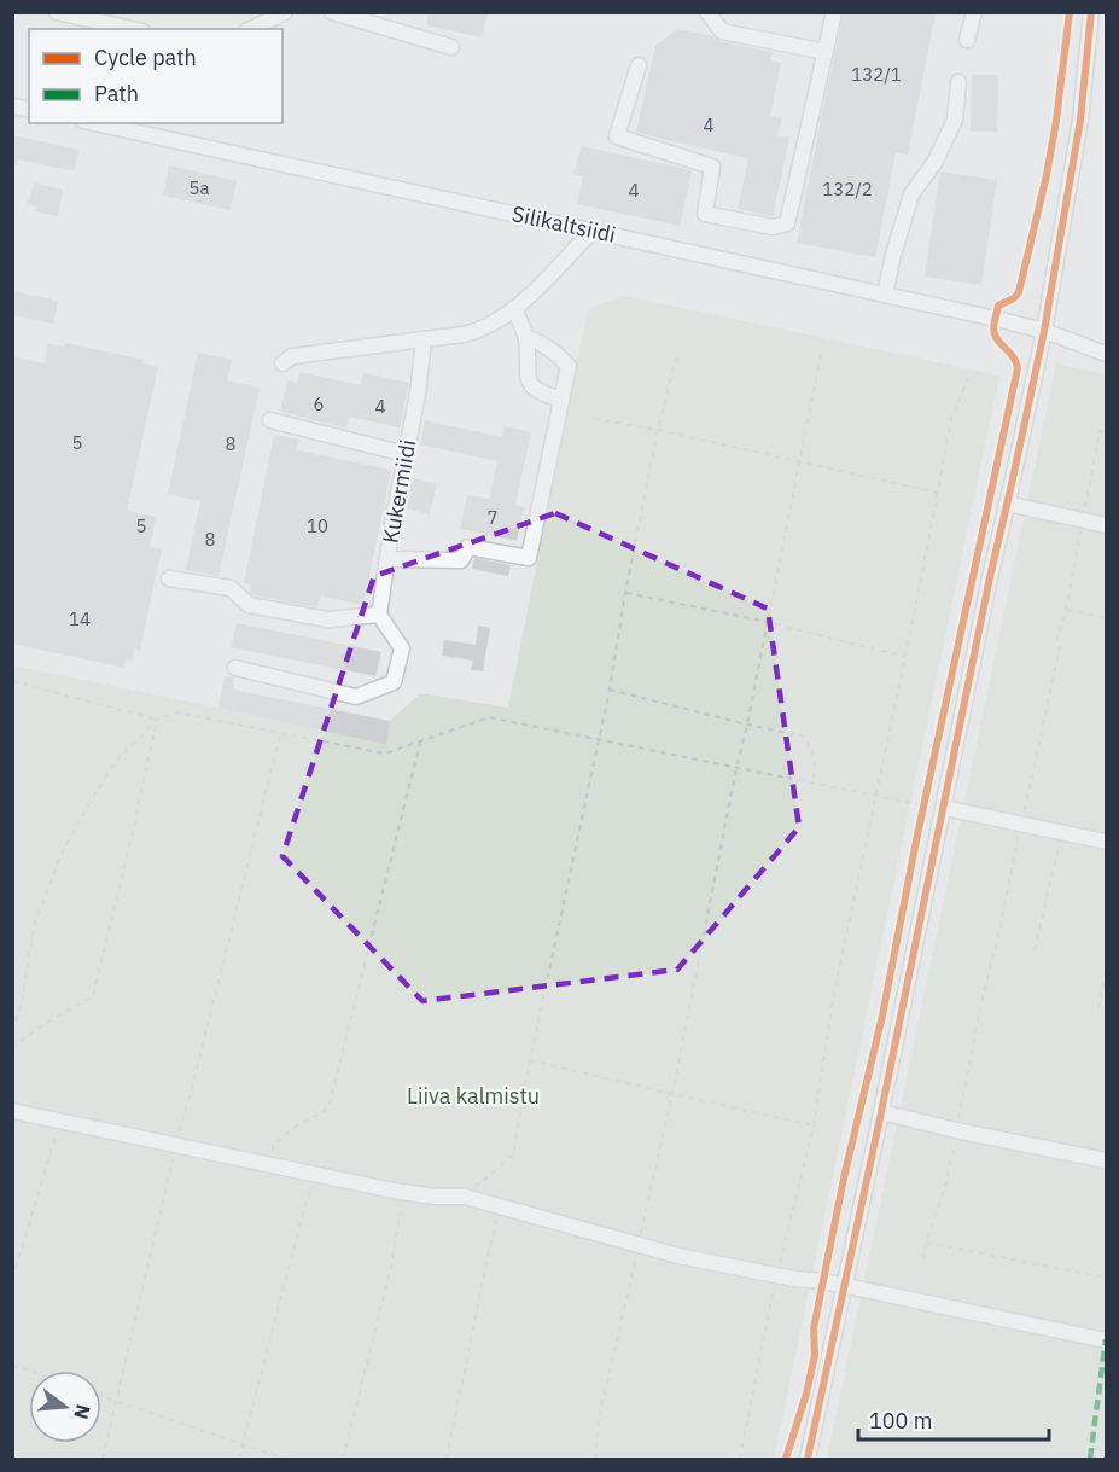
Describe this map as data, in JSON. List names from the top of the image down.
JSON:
{
  "streets": {
    "street": ["Silikaltsiidi", "Kukermiidi"]
  },
  "parks": ["Liiva kalmistu"],
  "house_numbers": [
    "132/1",
    "4",
    "5a",
    "132/2",
    "4",
    "6",
    "4",
    "5",
    "8",
    "7",
    "5",
    "10",
    "8",
    "14"
  ],
  "legend": ["Cycle path", "Path"],
  "scale_bar": "100 m",
  "north": "right"
}
